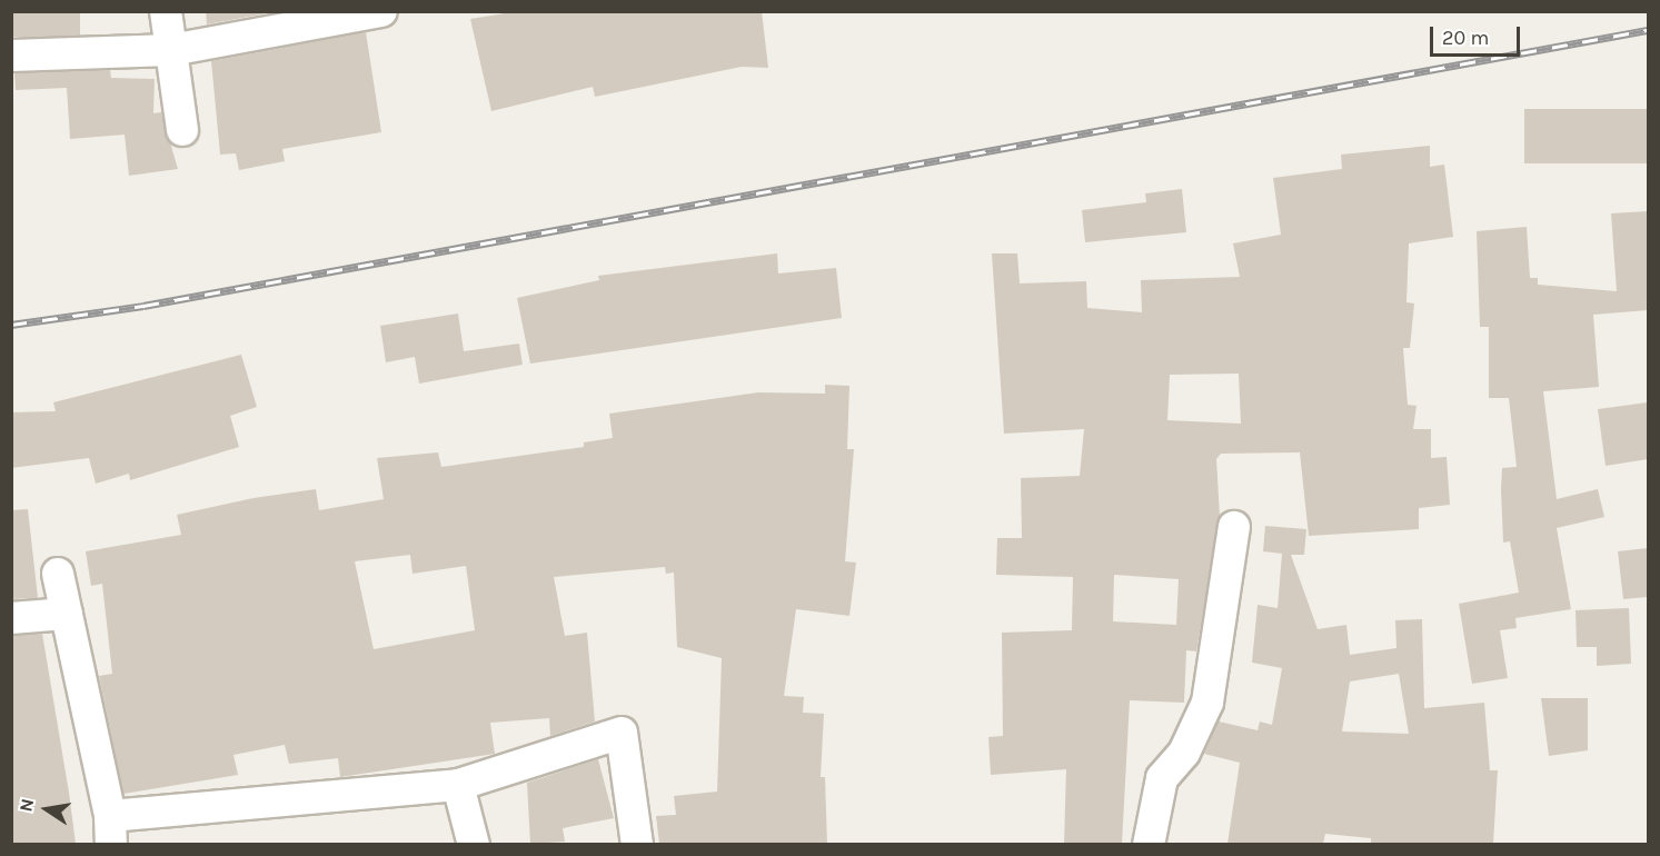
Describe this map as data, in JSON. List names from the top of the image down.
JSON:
{
  "scale_bar": "20 m",
  "north": "left"
}
